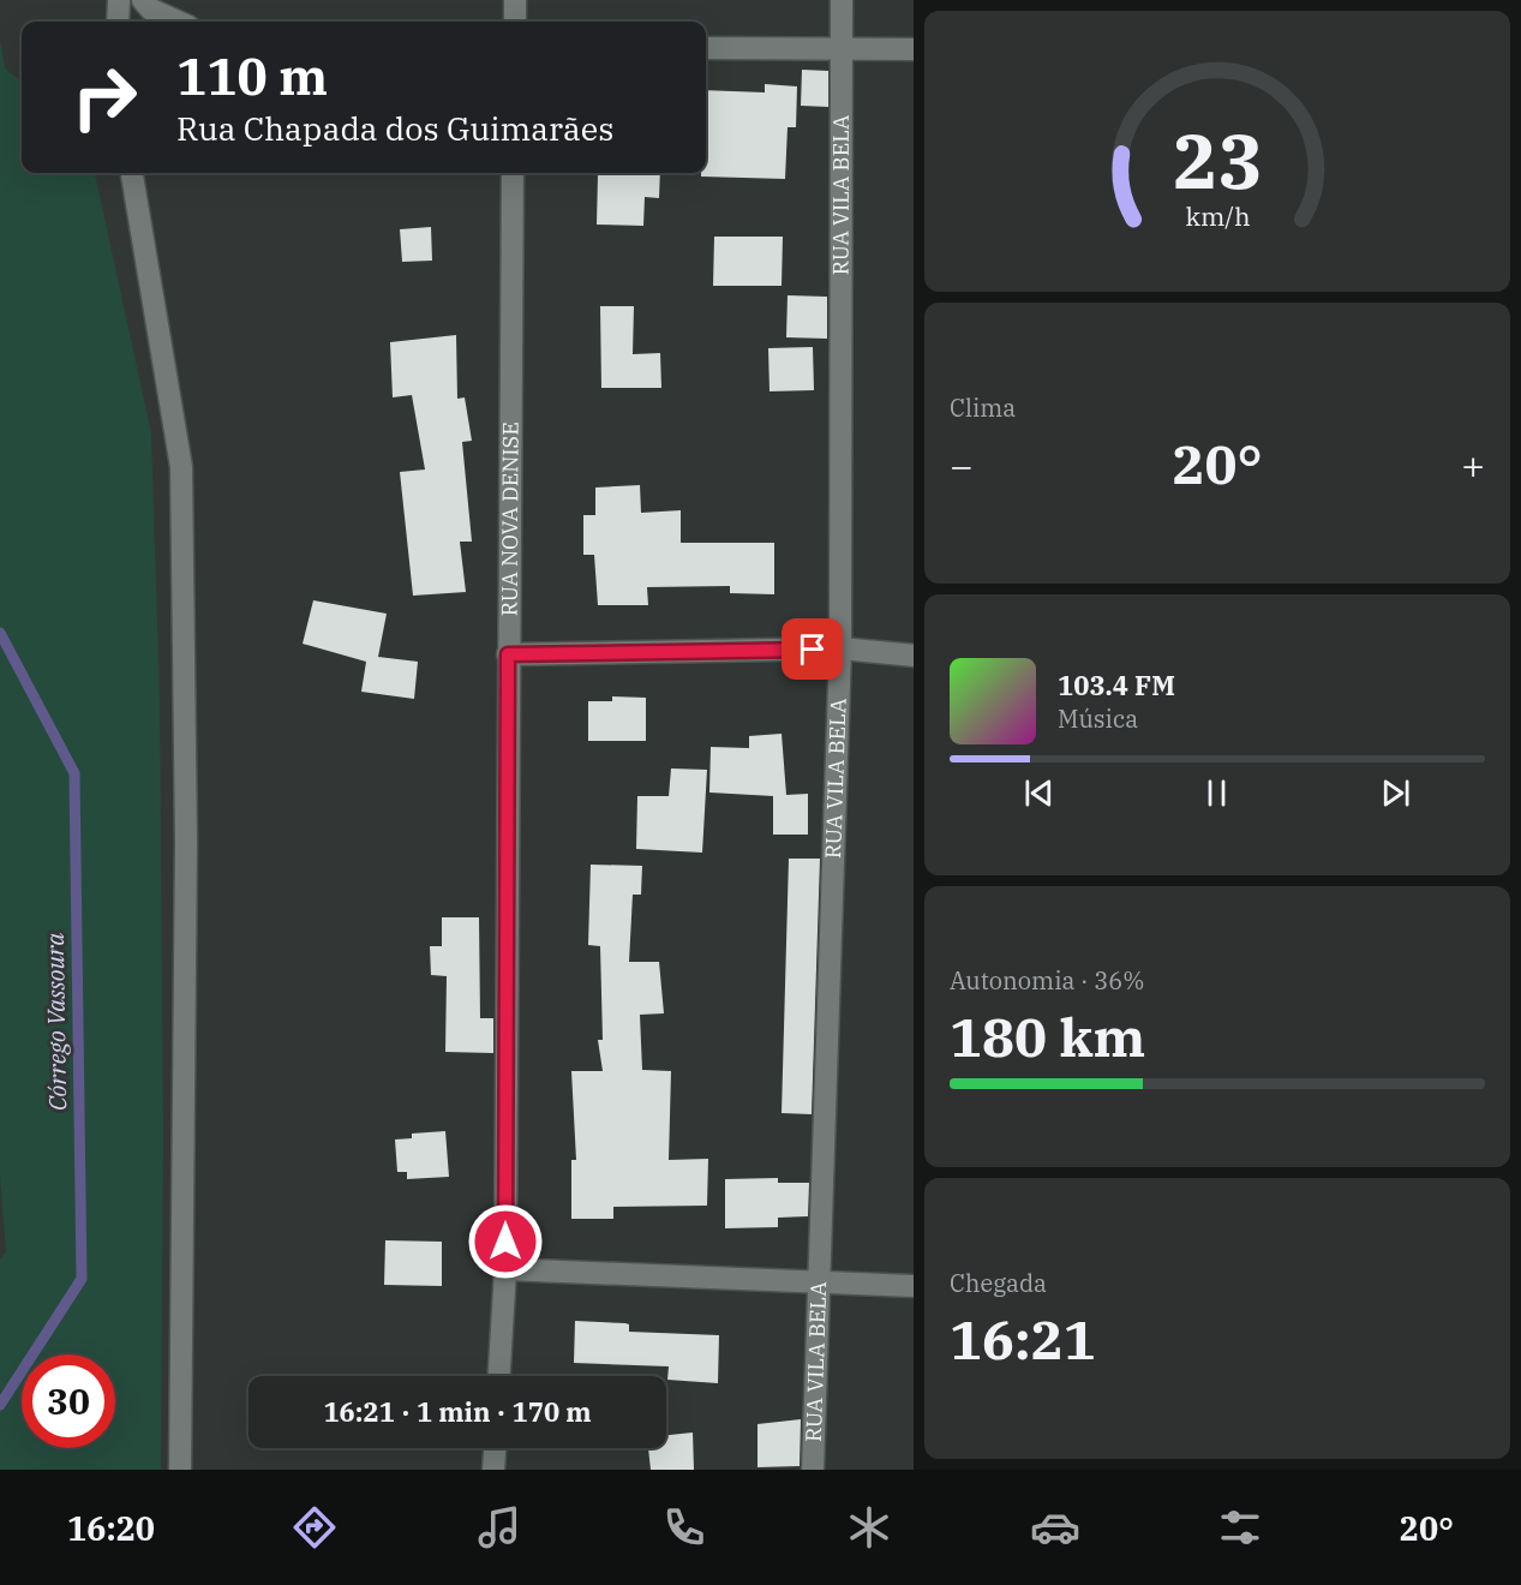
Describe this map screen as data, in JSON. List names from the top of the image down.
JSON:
{
  "streets": {
    "street": ["RUA VILA BELA", "RUA NOVA DENISE"]
  },
  "water": ["Córrego Vassoura"],
  "page": {
    "turn": ["110 m", "Rua Chapada dos Guimarães"],
    "tile": [
      "Clima",
      ["Autonomia · 36%", "180 km"],
      ["Chegada", "16:21"]
    ],
    "heat": ["−", "20°", "+"],
    "song": ["103.4 FM", "Música"],
    "limit": "30",
    "trip": "16:21 · 1 min · 170 m",
    "tabs": ["16:20", "20°"],
    "gauge": ["23", "km/h"]
  }
}
